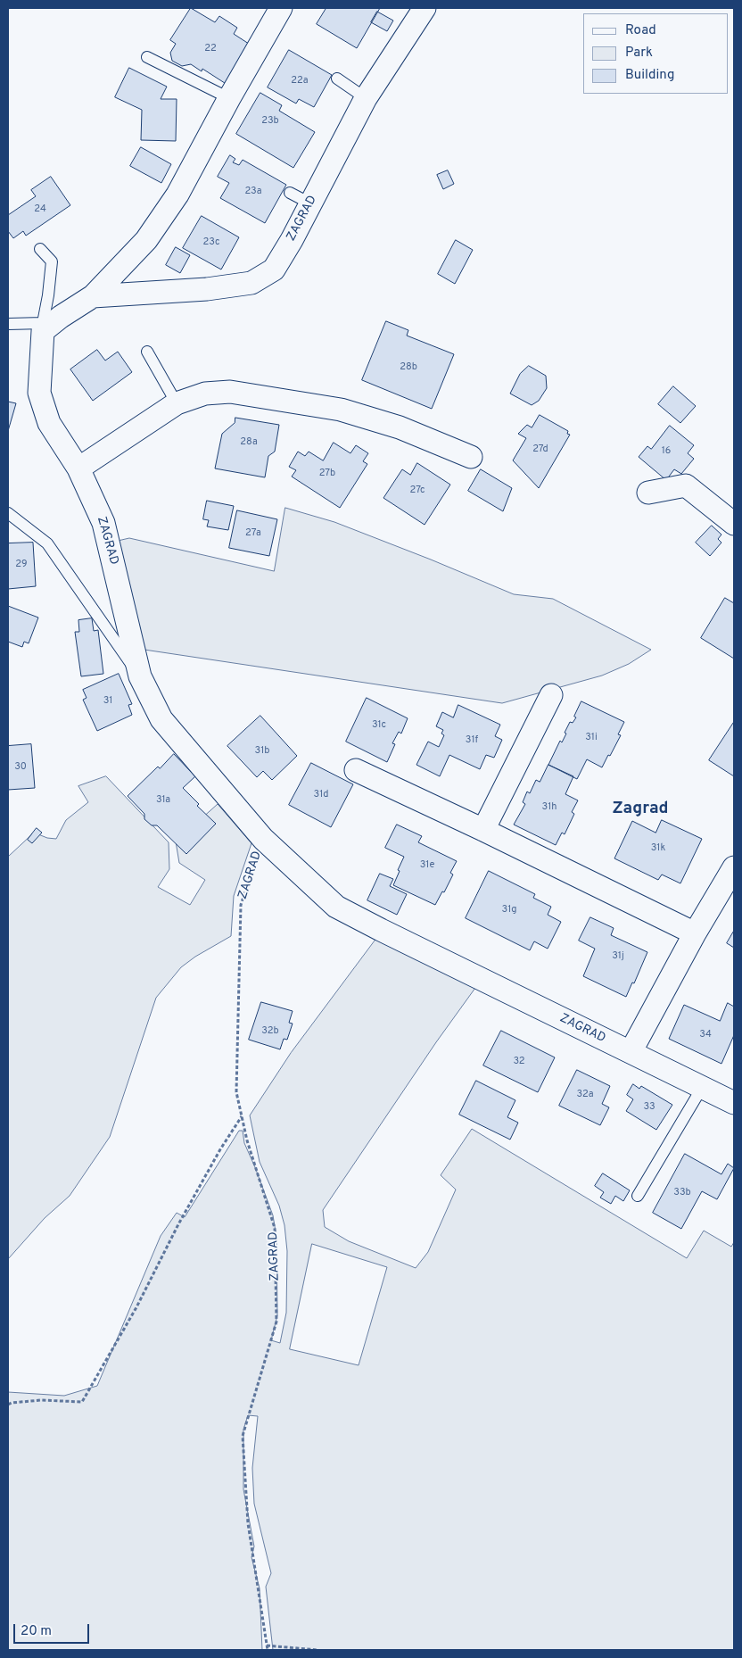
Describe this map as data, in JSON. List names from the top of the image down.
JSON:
{
  "streets": {
    "street": ["ZAGRAD"]
  },
  "districts": ["Zagrad"],
  "house_numbers": [
    "22",
    "22a",
    "23b",
    "23a",
    "24",
    "23c",
    "28b",
    "28a",
    "27d",
    "16",
    "27b",
    "27c",
    "27a",
    "29",
    "31",
    "31c",
    "31i",
    "31f",
    "31b",
    "30",
    "31d",
    "31a",
    "31h",
    "31k",
    "31e",
    "31g",
    "31j",
    "32b",
    "34",
    "32",
    "32a",
    "33",
    "33b"
  ],
  "legend": ["Road", "Park", "Building"],
  "scale_bar": "20 m"
}
